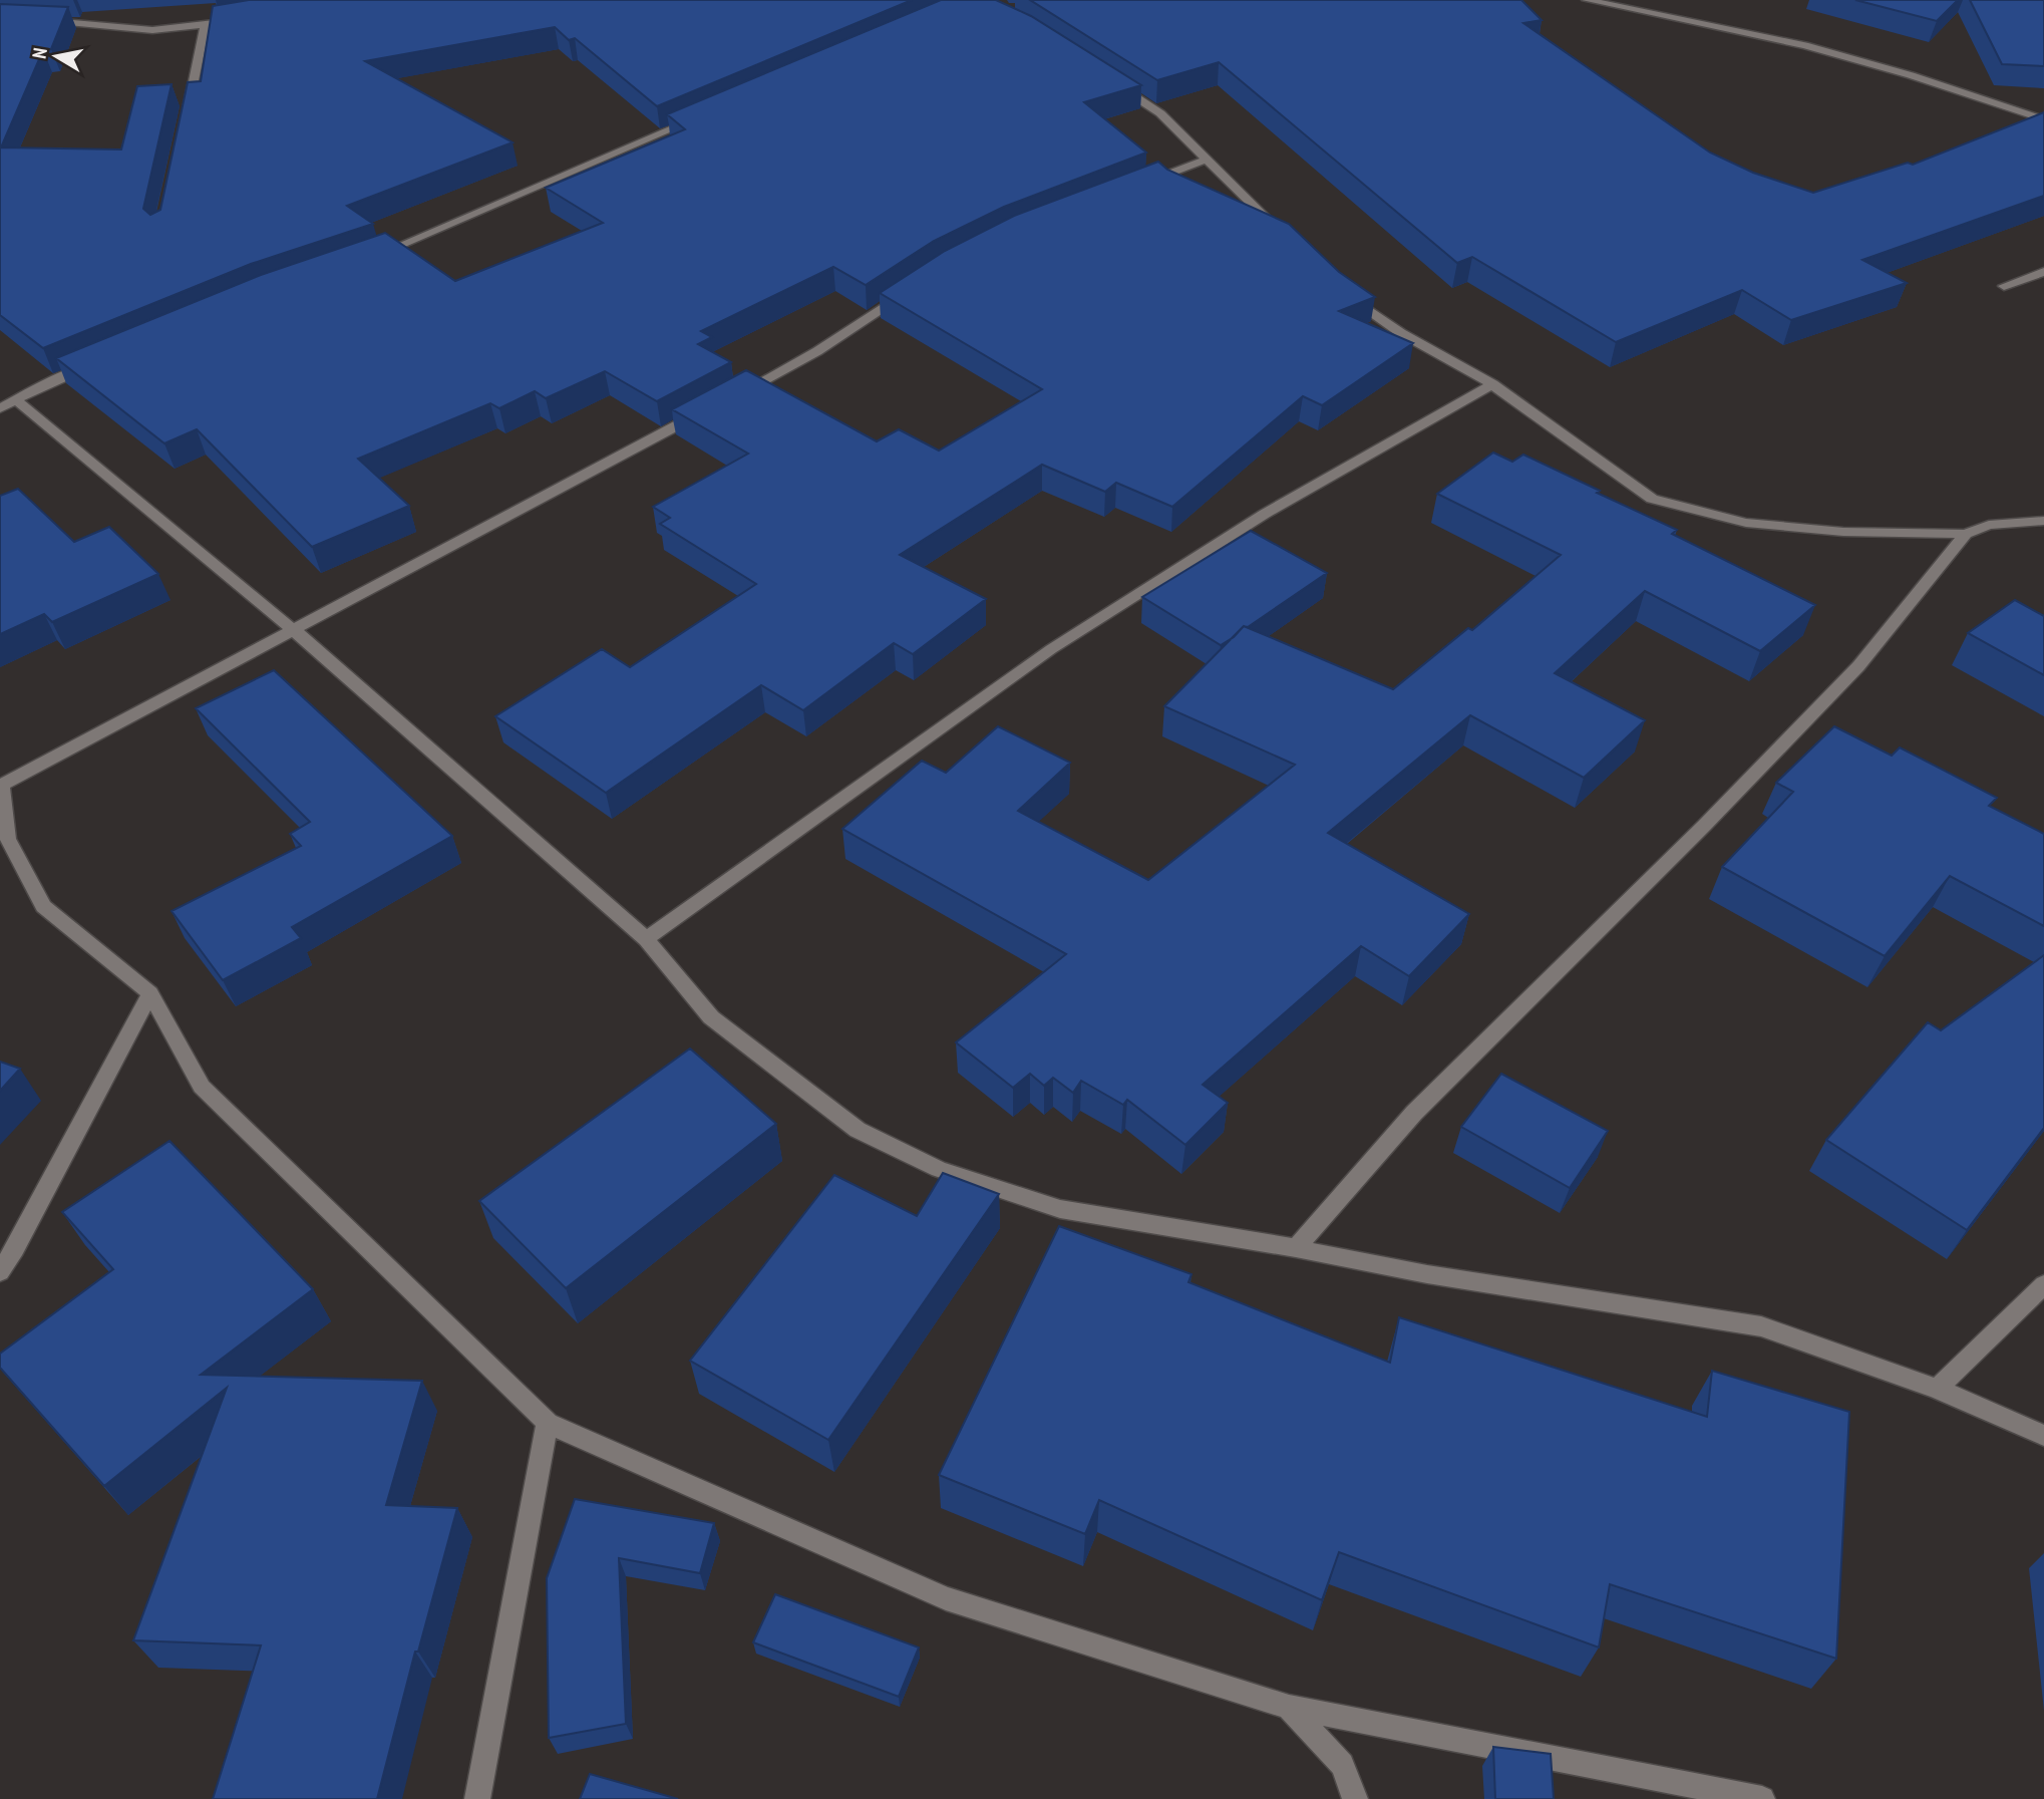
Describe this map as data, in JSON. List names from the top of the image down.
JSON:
{
  "north": "left"
}
